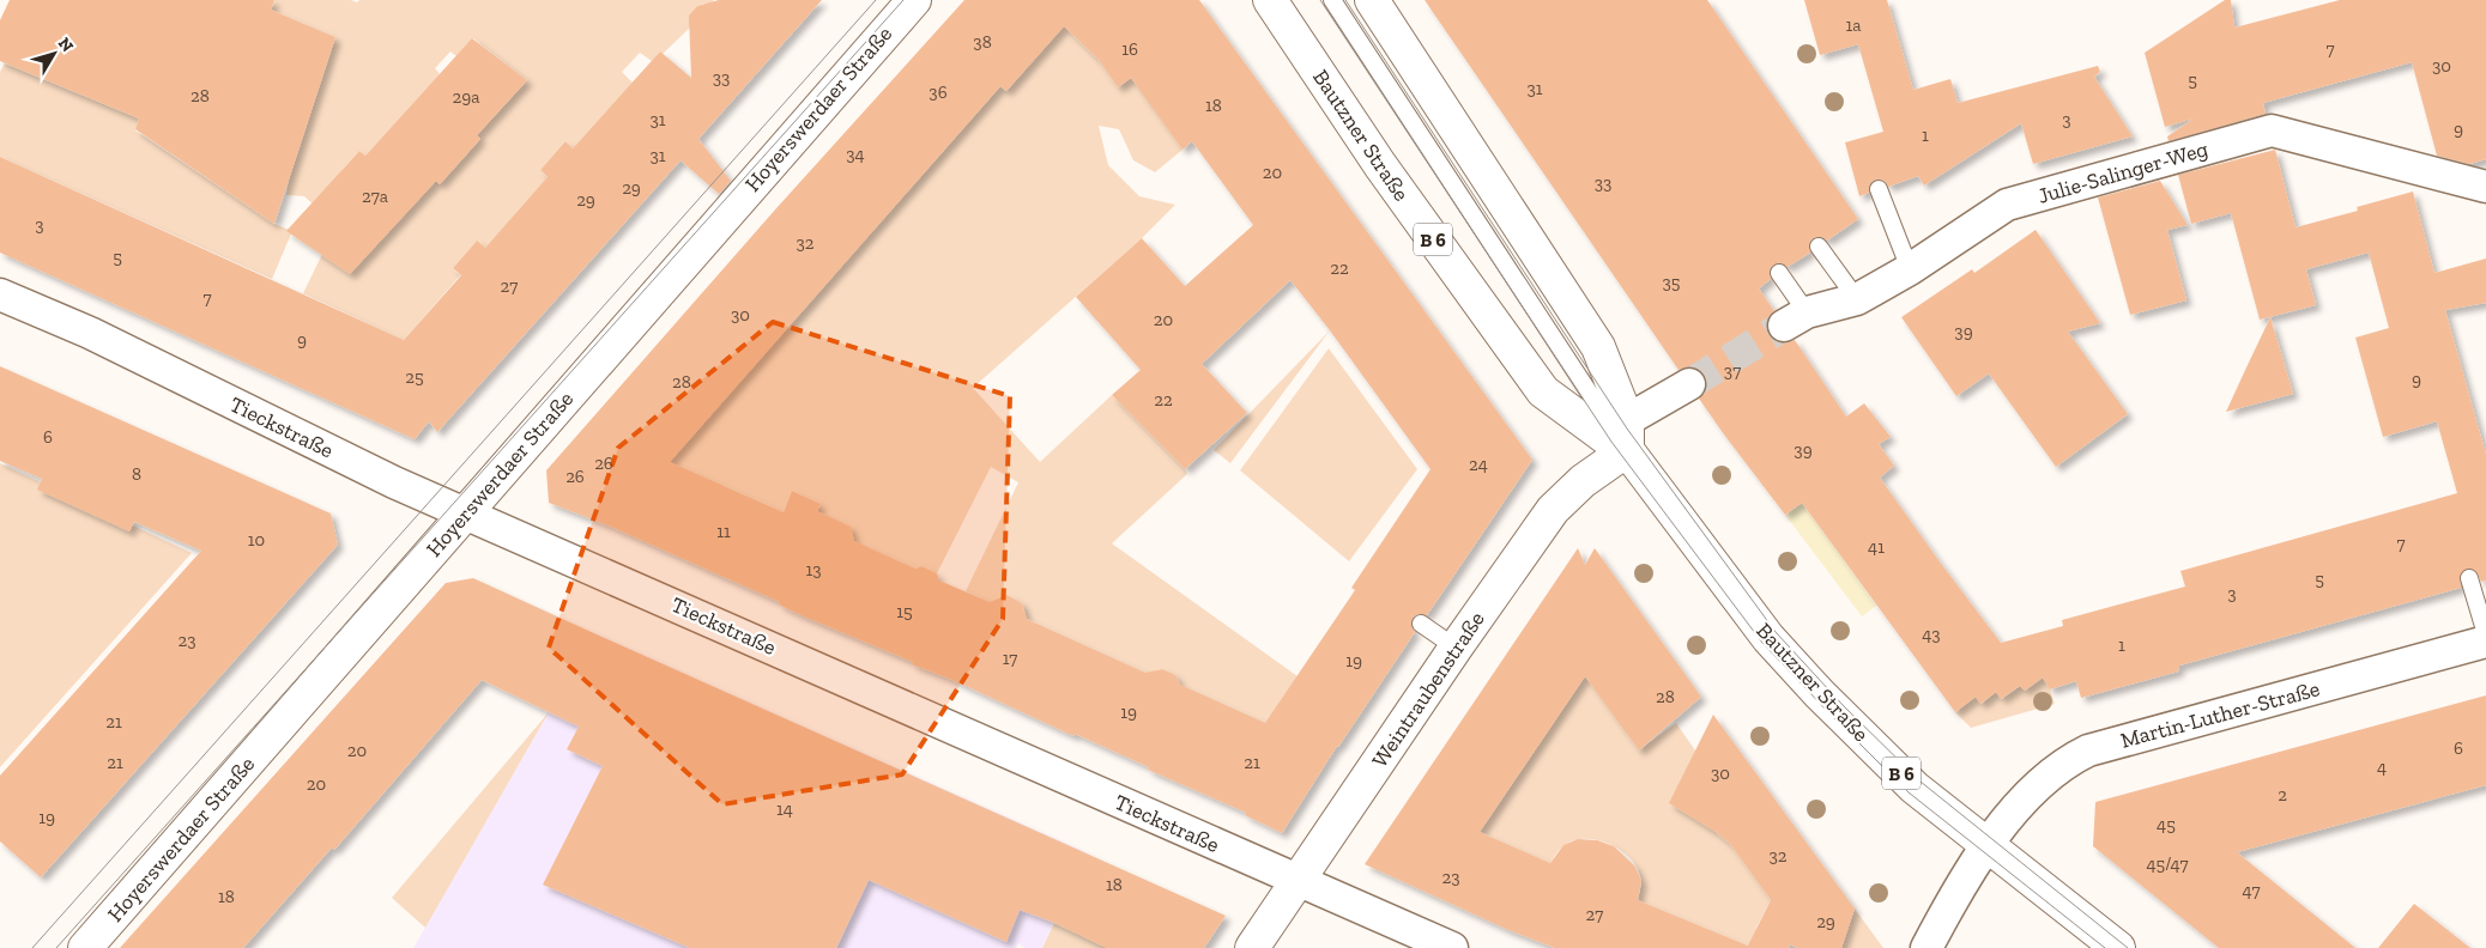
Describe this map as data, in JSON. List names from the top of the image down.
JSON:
{
  "streets": {
    "street": [
      "Hoyerswerdaer Straße",
      "Bautzner Straße",
      "Julie-Salinger-Weg",
      "B 6",
      "Tieckstraße",
      "Weintraubenstraße",
      "Martin-Luther-Straße"
    ]
  },
  "crossings": [
    ["Hoyerswerdaer Straße", "Tieckstraße"],
    ["Bautzner Straße", "Weintraubenstraße"],
    ["Bautzner Straße", "Martin-Luther-Straße"],
    ["Tieckstraße", "Weintraubenstraße"]
  ],
  "house_numbers": [
    "1a",
    "38",
    "16",
    "7",
    "30",
    "33",
    "5",
    "31",
    "36",
    "28",
    "29a",
    "18",
    "31",
    "3",
    "9",
    "1",
    "34",
    "31",
    "20",
    "33",
    "29",
    "27a",
    "29",
    "3",
    "32",
    "5",
    "22",
    "35",
    "27",
    "7",
    "30",
    "20",
    "39",
    "9",
    "37",
    "25",
    "9",
    "28",
    "22",
    "6",
    "39",
    "26",
    "24",
    "8",
    "26",
    "11",
    "10",
    "7",
    "41",
    "13",
    "5",
    "3",
    "15",
    "43",
    "23",
    "1",
    "17",
    "19",
    "28",
    "19",
    "21",
    "6",
    "20",
    "21",
    "21",
    "4",
    "30",
    "20",
    "2",
    "14",
    "19",
    "45",
    "32",
    "45/47",
    "23",
    "18",
    "47",
    "18",
    "27",
    "29"
  ],
  "north": "top right"
}
